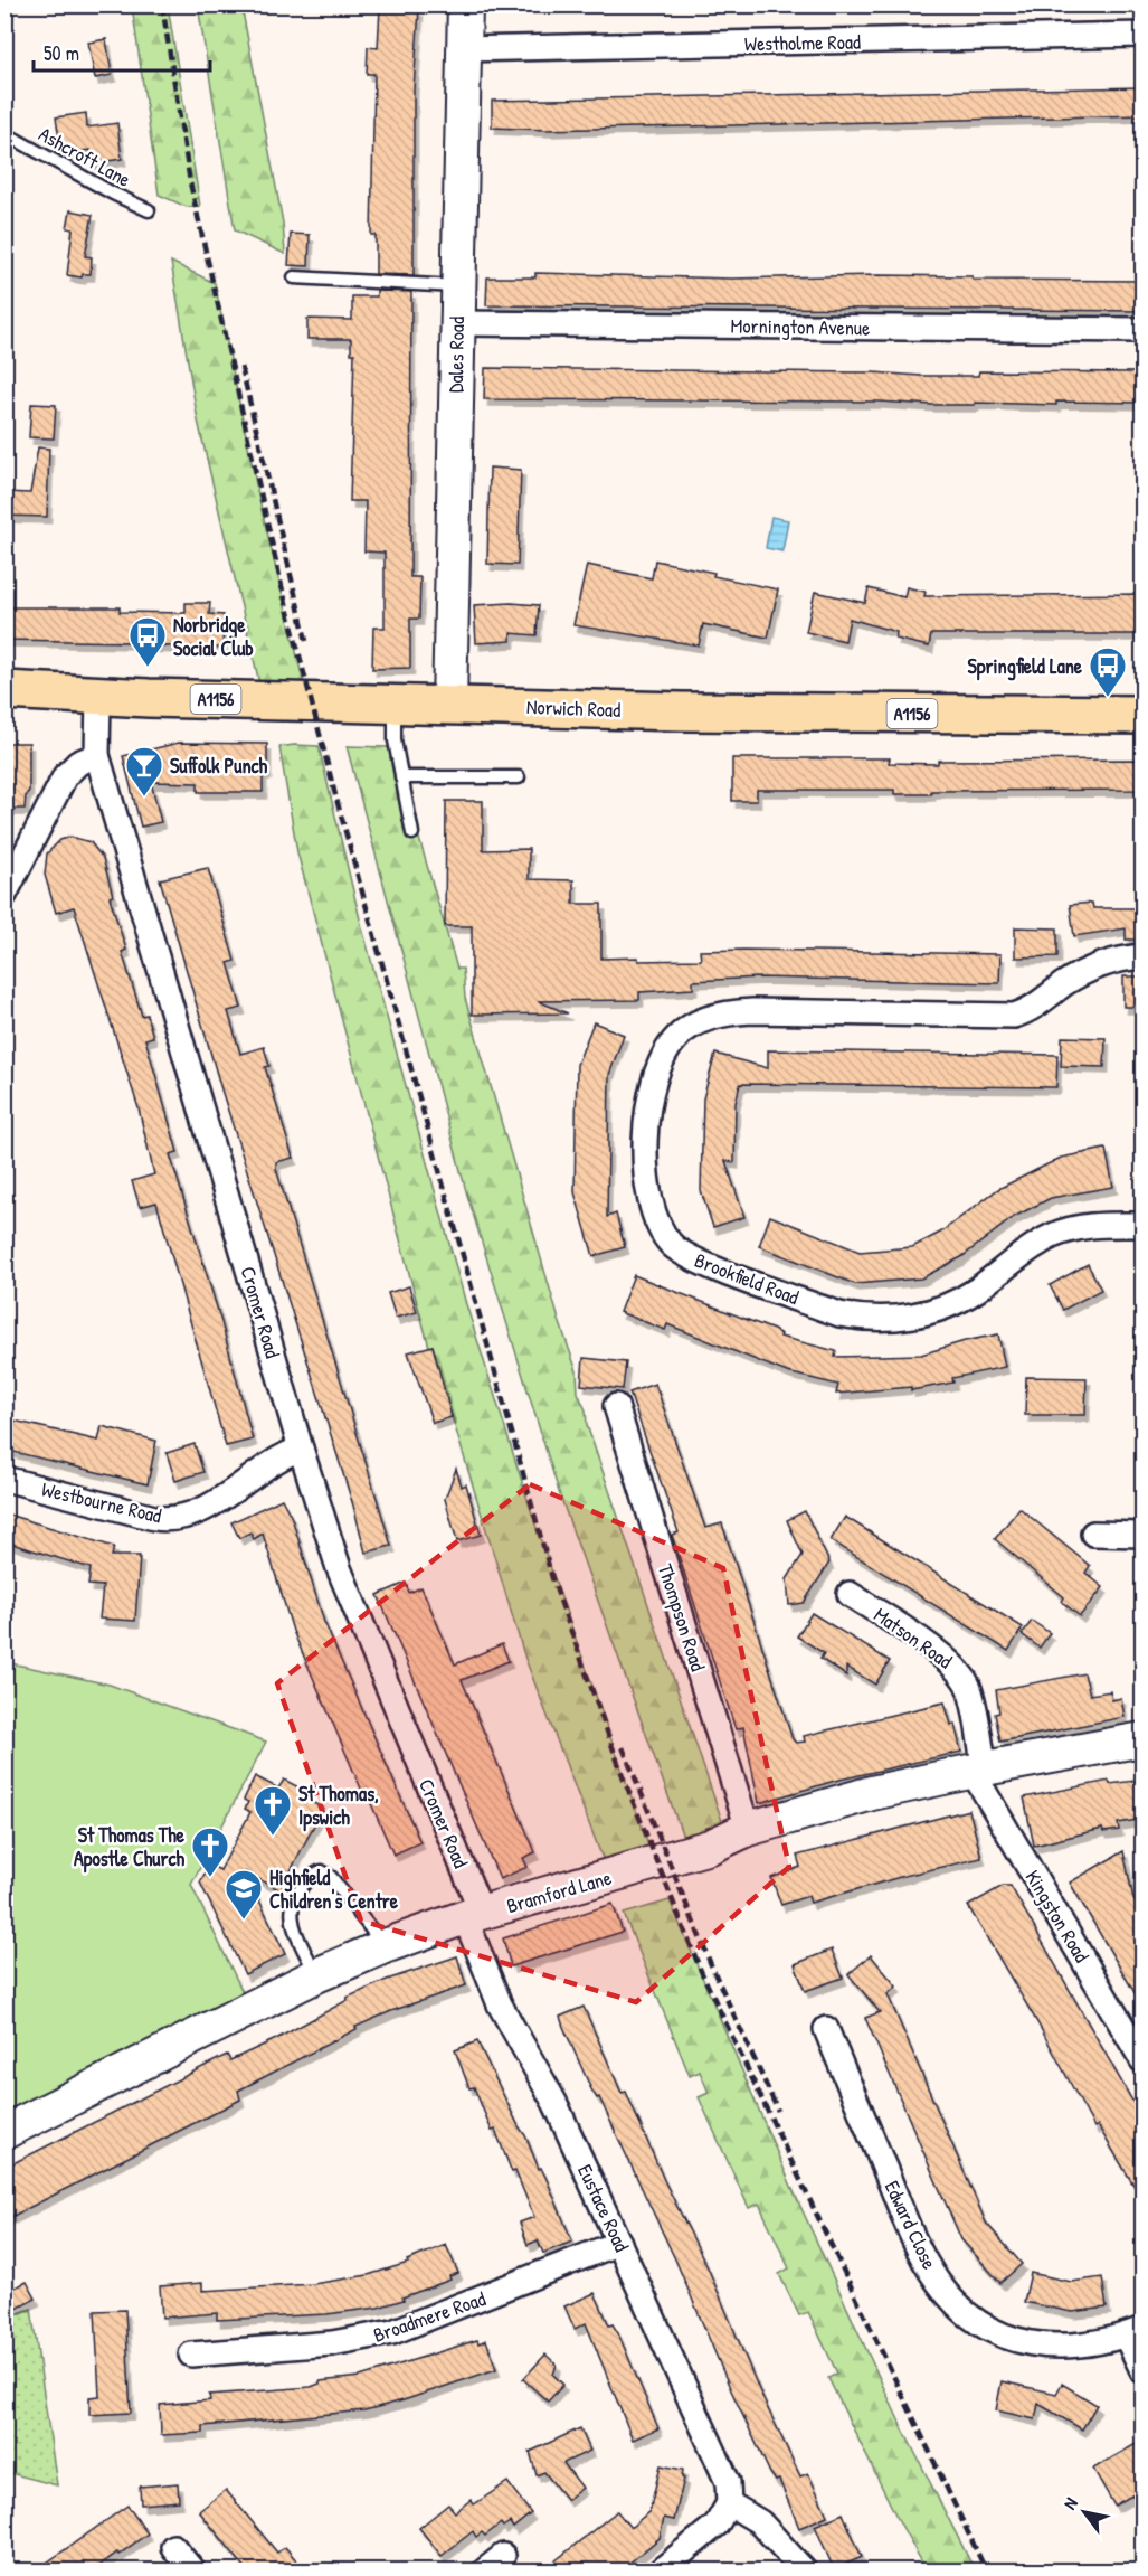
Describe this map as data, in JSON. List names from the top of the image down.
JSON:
{
  "streets": {
    "main road": ["A1156", "Norwich Road"],
    "street": [
      "Westholme Road",
      "Mornington Avenue",
      "Dales Road",
      "Brookfield Road",
      "Cromer Road",
      "Westbourne Road",
      "Thompson Road",
      "Matson Road",
      "Bramford Lane",
      "Kingston Road",
      "Eustace Road",
      "Edward Close",
      "Broadmere Road"
    ],
    "lane": ["Ashcroft Lane"]
  },
  "crossings": [
    ["Westholme Road", "Dales Road"],
    ["Mornington Avenue", "Dales Road"],
    ["Dales Road", "Norwich Road"],
    ["Norwich Road", "Cromer Road"],
    ["Cromer Road", "Westbourne Road"],
    ["Cromer Road", "Bramford Lane"],
    ["Cromer Road", "Eustace Road"],
    ["Thompson Road", "Bramford Lane"],
    ["Matson Road", "Bramford Lane"],
    ["Matson Road", "Kingston Road"],
    ["Bramford Lane", "Kingston Road"],
    ["Bramford Lane", "Eustace Road"],
    ["Eustace Road", "Broadmere Road"]
  ],
  "places": {
    "bus stop": ["Norbridge Social Club", "Springfield Lane"],
    "bar": ["Suffolk Punch"],
    "church": ["St Thomas, Ipswich", "St Thomas The Apostle Church"],
    "school or university": ["Highfield Children's Centre"]
  },
  "scale_bar": "50 m",
  "north": "top left"
}
